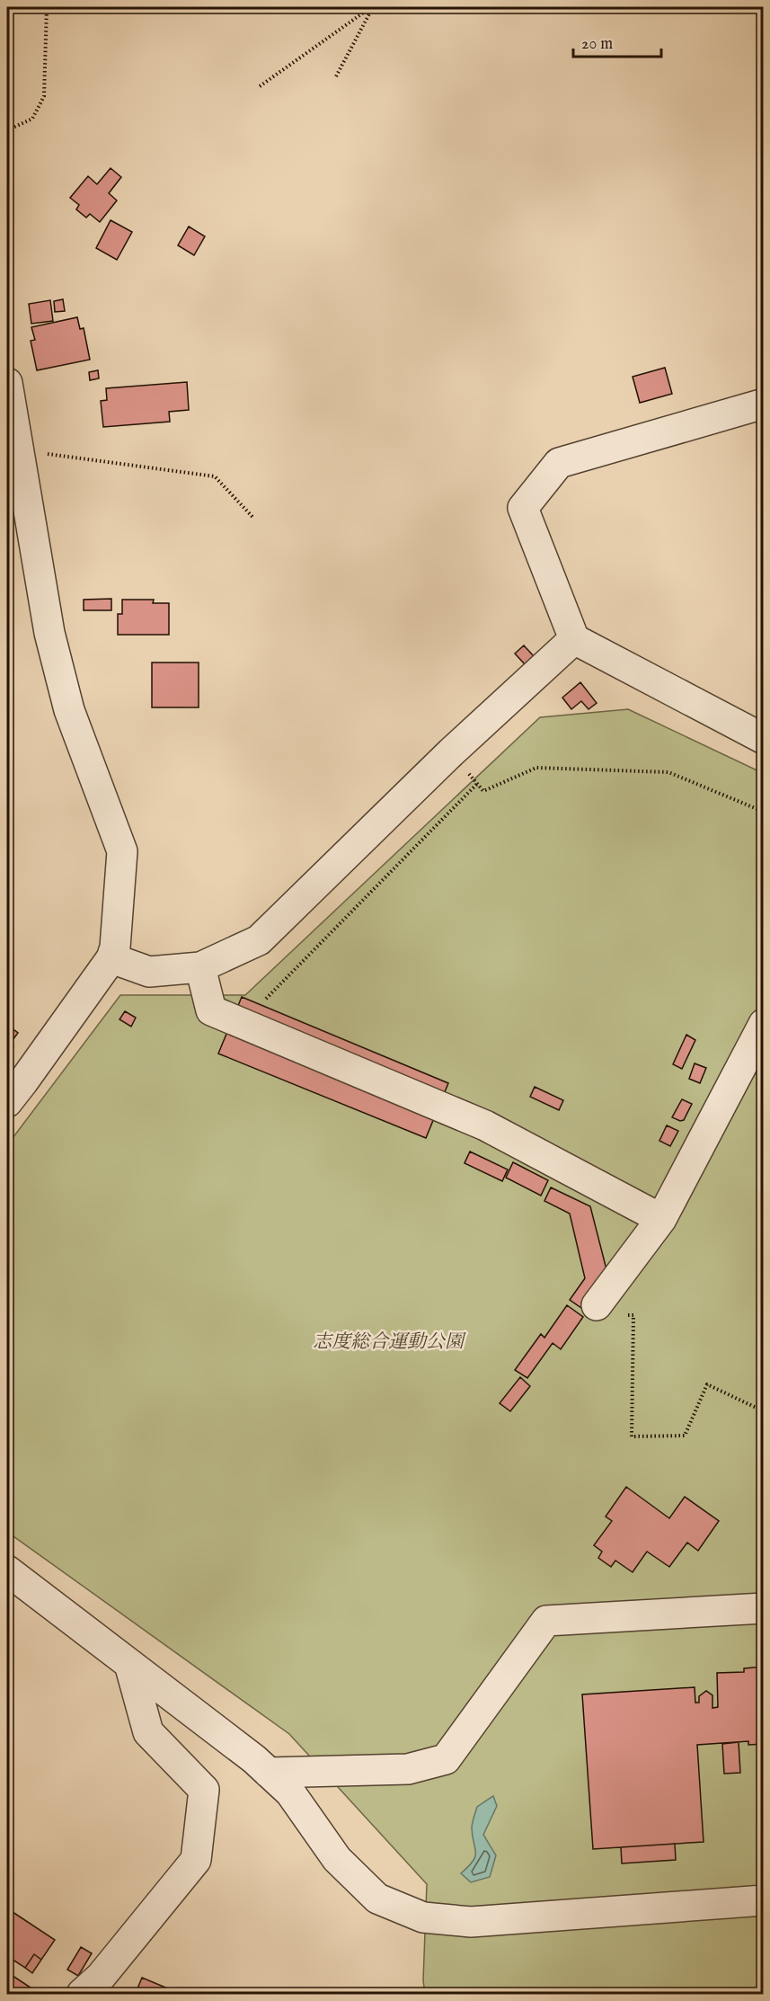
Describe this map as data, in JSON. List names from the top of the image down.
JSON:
{
  "parks": ["志度総合運動公園"],
  "scale_bar": "20 m"
}
